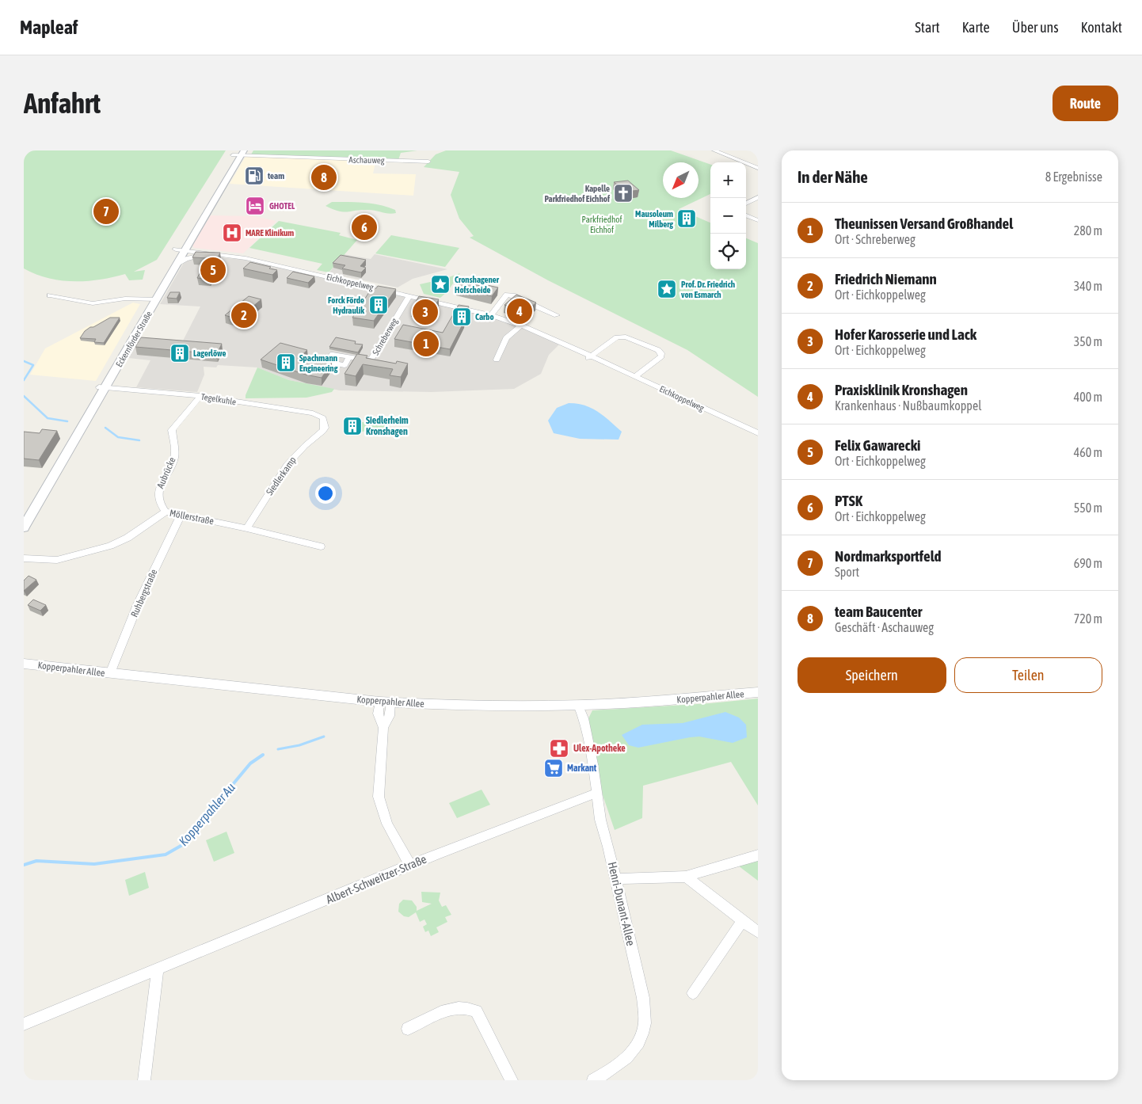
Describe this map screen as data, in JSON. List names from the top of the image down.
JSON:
{
  "streets": {
    "main road": ["Eckernförder Straße"],
    "street": [
      "Aschauweg",
      "Eichkoppelweg",
      "Schreberweg",
      "Tegelkuhle",
      "Aubrücke",
      "Siedlerkamp",
      "Möllerstraße",
      "Ruhbergstraße",
      "Kopperpahler Allee",
      "Albert-Schweitzer-Straße",
      "Henri-Dunant-Allee"
    ]
  },
  "crossings": [
    ["Aschauweg", "Eckernförder Straße"],
    ["Eichkoppelweg", "Schreberweg"],
    ["Eichkoppelweg", "Eckernförder Straße"],
    ["Eckernförder Straße", "Tegelkuhle"],
    ["Tegelkuhle", "Aubrücke"],
    ["Tegelkuhle", "Siedlerkamp"],
    ["Aubrücke", "Möllerstraße"],
    ["Siedlerkamp", "Möllerstraße"],
    ["Möllerstraße", "Ruhbergstraße"],
    ["Ruhbergstraße", "Kopperpahler Allee"],
    ["Kopperpahler Allee", "Henri-Dunant-Allee"],
    ["Albert-Schweitzer-Straße", "Henri-Dunant-Allee"]
  ],
  "water": ["Kopperpahler Au"],
  "parks": ["Parkfriedhof Eichhof"],
  "places": {
    "fuel station": ["team"],
    "church": ["Kapelle Parkfriedhof Eichhof"],
    "hotel": ["GHOTEL"],
    "building": [
      "Mausoleum Milberg",
      "Forck Förde Hydraulik",
      "Carbo",
      "Lagerlöwe",
      "Spachmann Engineering",
      "Siedlerheim Kronshagen"
    ],
    "hospital": ["MARE Klinikum"],
    "place": ["Cronshagener Hofscheide", "Prof. Dr. Friedrich von Esmarch"],
    "pharmacy": ["Ulex-Apotheke"],
    "supermarket": ["Markant"]
  },
  "north": "bottom left",
  "page": {
    "header": "Mapleaf",
    "nav": [
      "Start",
      "Karte",
      "Über uns",
      "Kontakt"
    ],
    "buttons": [
      "Route",
      ["Speichern", "Teilen"]
    ],
    "title": "Anfahrt",
    "heading": ["In der Nähe", "8 Ergebnisse"],
    "map_buttons": ["+", "−"],
    "pins": [
      "8",
      "7",
      "6",
      "5",
      "4",
      "3",
      "2",
      "1"
    ],
    "list": [
      {
        "mark": "1",
        "name": "Theunissen Versand Großhandel",
        "note": "Ort · Schreberweg",
        "value": "280 m"
      },
      {
        "mark": "2",
        "name": "Friedrich Niemann",
        "note": "Ort · Eichkoppelweg",
        "value": "340 m"
      },
      {
        "mark": "3",
        "name": "Hofer Karosserie und Lack",
        "note": "Ort · Eichkoppelweg",
        "value": "350 m"
      },
      {
        "mark": "4",
        "name": "Praxisklinik Kronshagen",
        "note": "Krankenhaus · Nußbaumkoppel",
        "value": "400 m"
      },
      {
        "mark": "5",
        "name": "Felix Gawarecki",
        "note": "Ort · Eichkoppelweg",
        "value": "460 m"
      },
      {
        "mark": "6",
        "name": "PTSK",
        "note": "Ort · Eichkoppelweg",
        "value": "550 m"
      },
      {
        "mark": "7",
        "name": "Nordmarksportfeld",
        "note": "Sport",
        "value": "690 m"
      },
      {
        "mark": "8",
        "name": "team Baucenter",
        "note": "Geschäft · Aschauweg",
        "value": "720 m"
      }
    ]
  }
}
